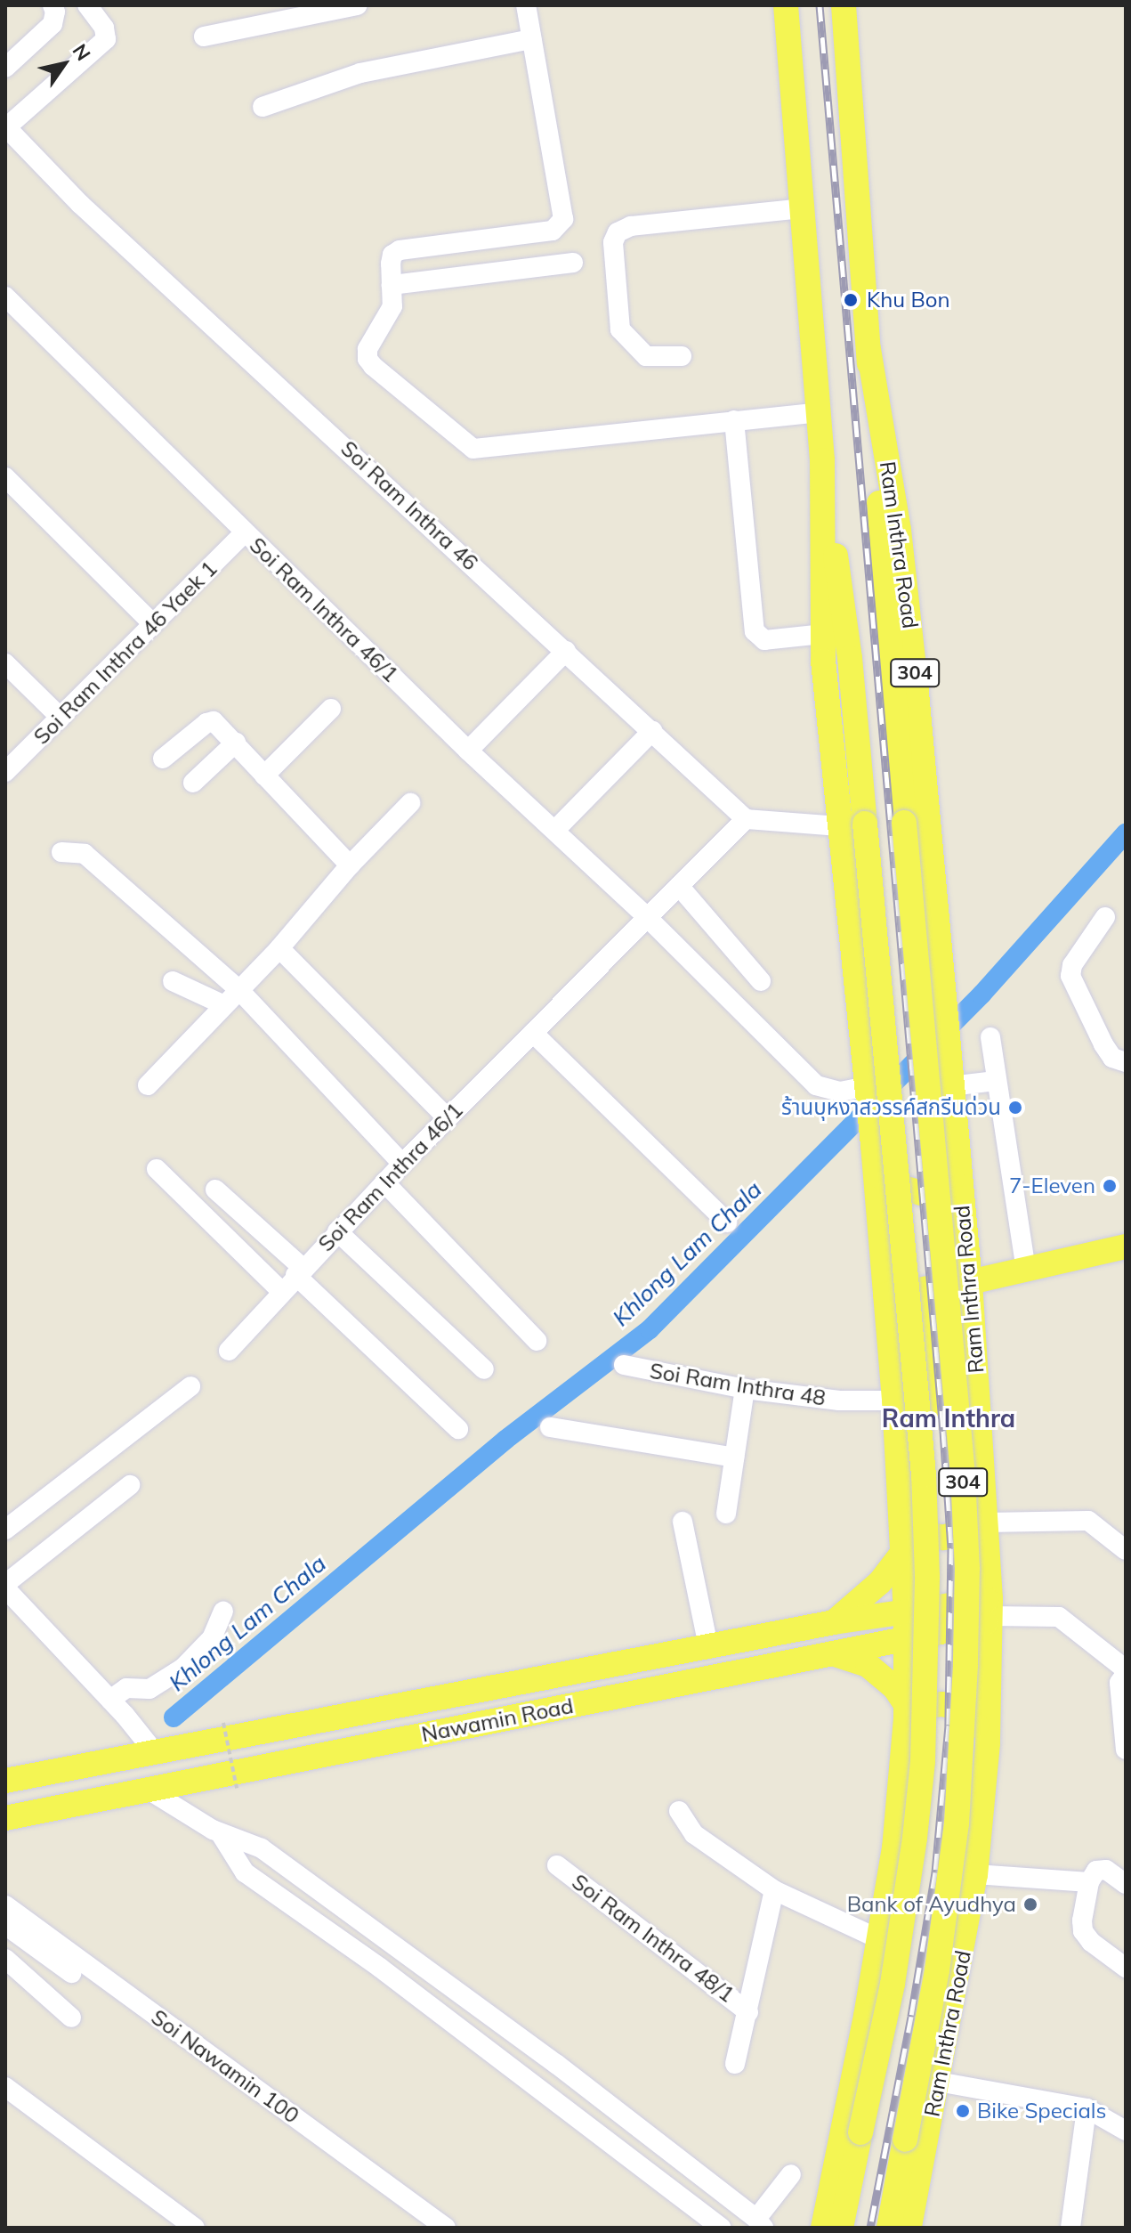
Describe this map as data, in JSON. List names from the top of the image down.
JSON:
{
  "streets": {
    "main road": ["Ram Inthra Road", "304", "Nawamin Road"],
    "street": [
      "Soi Ram Inthra 46",
      "Soi Ram Inthra 46/1",
      "Soi Ram Inthra 46 Yaek 1",
      "Soi Ram Inthra 48",
      "Soi Ram Inthra 48/1",
      "Soi Nawamin 100"
    ]
  },
  "crossings": [
    ["Ram Inthra Road", "Nawamin Road"],
    ["Soi Ram Inthra 46/1", "Soi Ram Inthra 46 Yaek 1"],
    ["Soi Ram Inthra 46/1", "304"],
    ["304", "Soi Ram Inthra 48"],
    ["304", "Nawamin Road"]
  ],
  "districts": ["Ram Inthra"],
  "water": ["Khlong Lam Chala"],
  "places": [
    "Khu Bon",
    "ร้านบุหงาสวรรค์สกรีนด่วน",
    "7-Eleven",
    "Bank of Ayudhya",
    "Bike Specials"
  ],
  "north": "top right"
}
